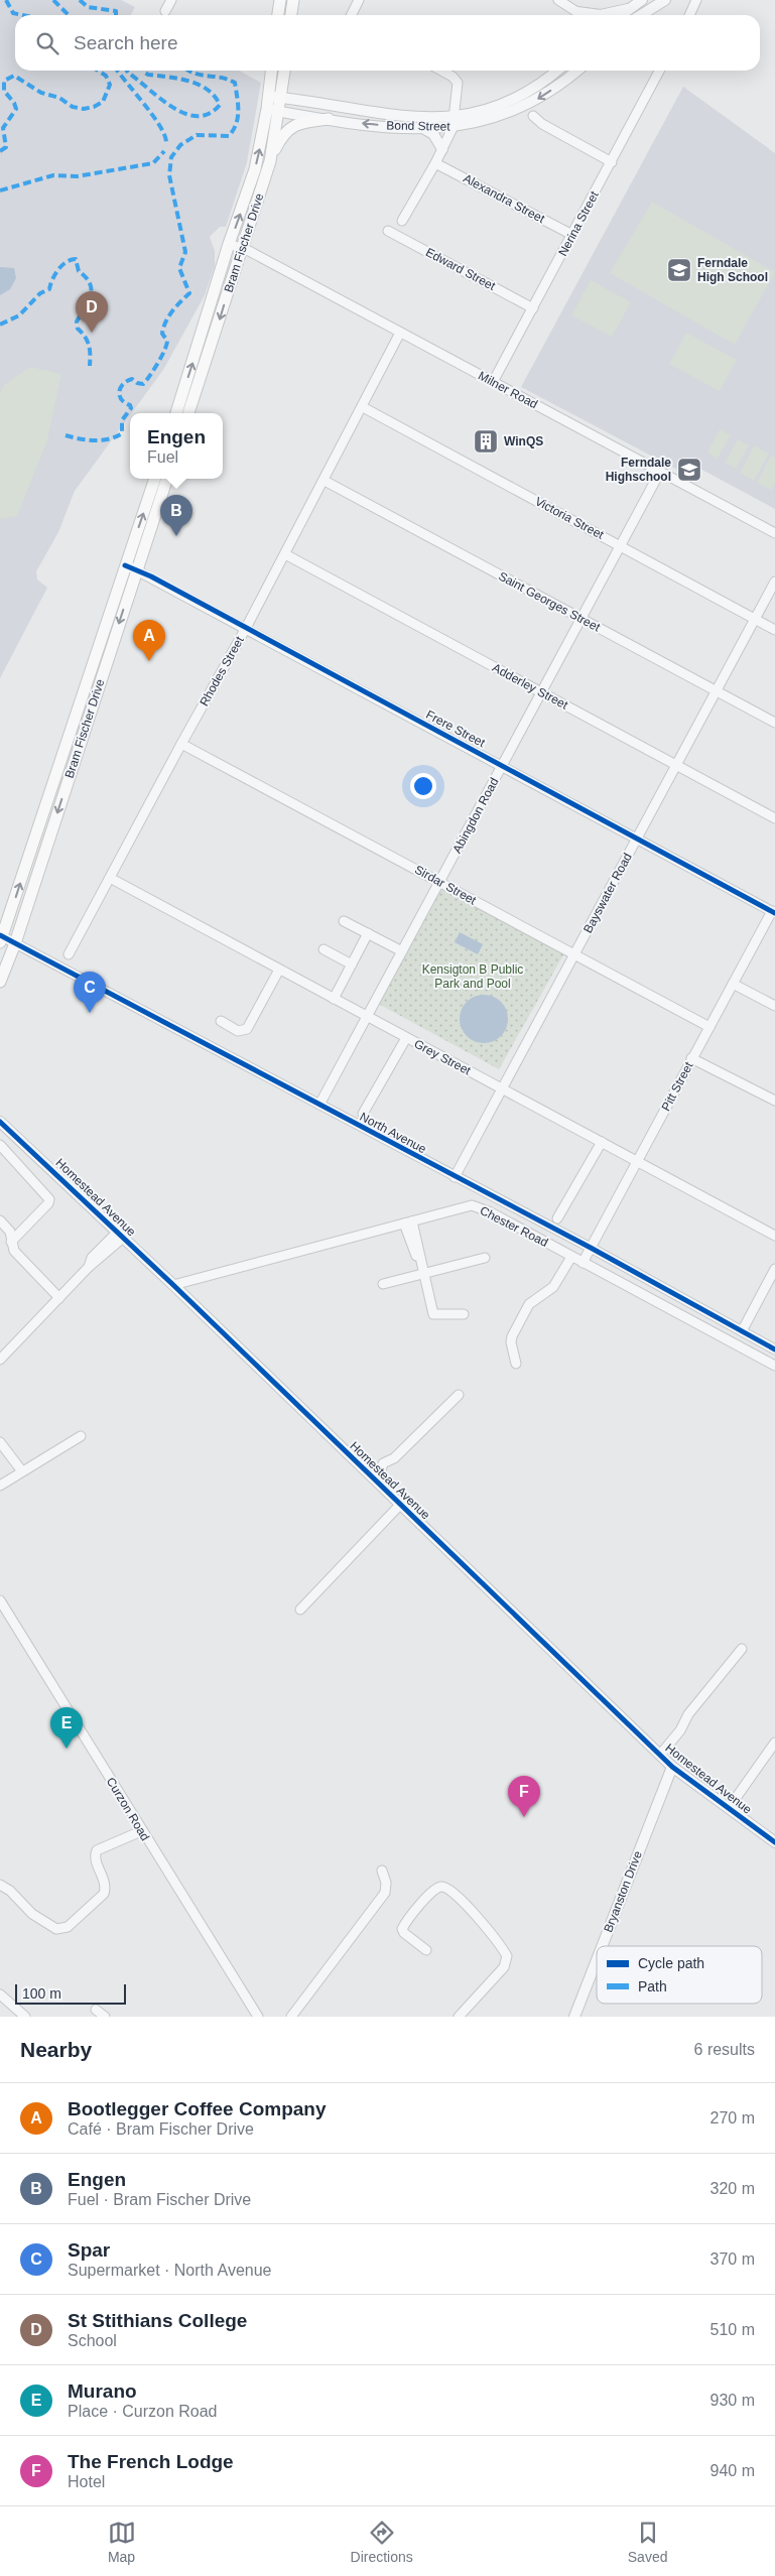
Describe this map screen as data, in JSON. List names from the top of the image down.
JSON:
{
  "streets": {
    "main road": ["Bram Fischer Drive"],
    "street": [
      "Bond Street",
      "Alexandra Street",
      "Nerina Street",
      "Edward Street",
      "Milner Road",
      "Victoria Street",
      "Saint Georges Street",
      "Rhodes Street",
      "Adderley Street",
      "Frere Street",
      "Abingdon Road",
      "Sirdar Street",
      "Bayswater Road",
      "Grey Street",
      "Pitt Street",
      "North Avenue",
      "Homestead Avenue",
      "Chester Road",
      "Curzon Road",
      "Bryanston Drive"
    ]
  },
  "crossings": [
    ["Bond Street", "Bram Fischer Drive"],
    ["Alexandra Street", "Nerina Street"],
    ["Nerina Street", "Edward Street"],
    ["Nerina Street", "Milner Road"],
    ["Bram Fischer Drive", "Milner Road"],
    ["Bram Fischer Drive", "Frere Street"],
    ["Bram Fischer Drive", "North Avenue"],
    ["Milner Road", "Rhodes Street"],
    ["Milner Road", "Abingdon Road"],
    ["Victoria Street", "Rhodes Street"],
    ["Victoria Street", "Abingdon Road"],
    ["Victoria Street", "Bayswater Road"],
    ["Saint Georges Street", "Rhodes Street"],
    ["Saint Georges Street", "Abingdon Road"],
    ["Saint Georges Street", "Bayswater Road"],
    ["Rhodes Street", "Adderley Street"],
    ["Rhodes Street", "Frere Street"],
    ["Rhodes Street", "Sirdar Street"],
    ["Rhodes Street", "Grey Street"],
    ["Adderley Street", "Abingdon Road"],
    ["Adderley Street", "Bayswater Road"],
    ["Frere Street", "Abingdon Road"],
    ["Frere Street", "Bayswater Road"],
    ["Frere Street", "Pitt Street"],
    ["Abingdon Road", "Sirdar Street"],
    ["Abingdon Road", "Grey Street"],
    ["Abingdon Road", "North Avenue"],
    ["Sirdar Street", "Bayswater Road"],
    ["Sirdar Street", "Pitt Street"],
    ["Bayswater Road", "Grey Street"],
    ["Bayswater Road", "North Avenue"],
    ["Grey Street", "Pitt Street"],
    ["Pitt Street", "North Avenue"],
    ["Pitt Street", "Chester Road"],
    ["Homestead Avenue", "Chester Road"],
    ["Homestead Avenue", "Bryanston Drive"]
  ],
  "parks": ["Kensigton B Public Park and Pool"],
  "places": {
    "school or university": ["Ferndale High School", "Ferndale Highschool"],
    "building": ["WinQS"]
  },
  "legend": ["Cycle path", "Path"],
  "scale_bar": "100 m",
  "page": {
    "search": "Search here",
    "pins": [
      "D",
      "B",
      "A",
      "C",
      "E",
      "F"
    ],
    "popup": ["Engen", "Fuel"],
    "scale": "100 m",
    "heading": ["Nearby", "6 results"],
    "list": [
      {
        "mark": "A",
        "name": "Bootlegger Coffee Company",
        "note": "Café · Bram Fischer Drive",
        "value": "270 m"
      },
      {
        "mark": "B",
        "name": "Engen",
        "note": "Fuel · Bram Fischer Drive",
        "value": "320 m"
      },
      {
        "mark": "C",
        "name": "Spar",
        "note": "Supermarket · North Avenue",
        "value": "370 m"
      },
      {
        "mark": "D",
        "name": "St Stithians College",
        "note": "School",
        "value": "510 m"
      },
      {
        "mark": "E",
        "name": "Murano",
        "note": "Place · Curzon Road",
        "value": "930 m"
      },
      {
        "mark": "F",
        "name": "The French Lodge",
        "note": "Hotel",
        "value": "940 m"
      }
    ],
    "nav": ["Map", "Directions", "Saved"]
  }
}
